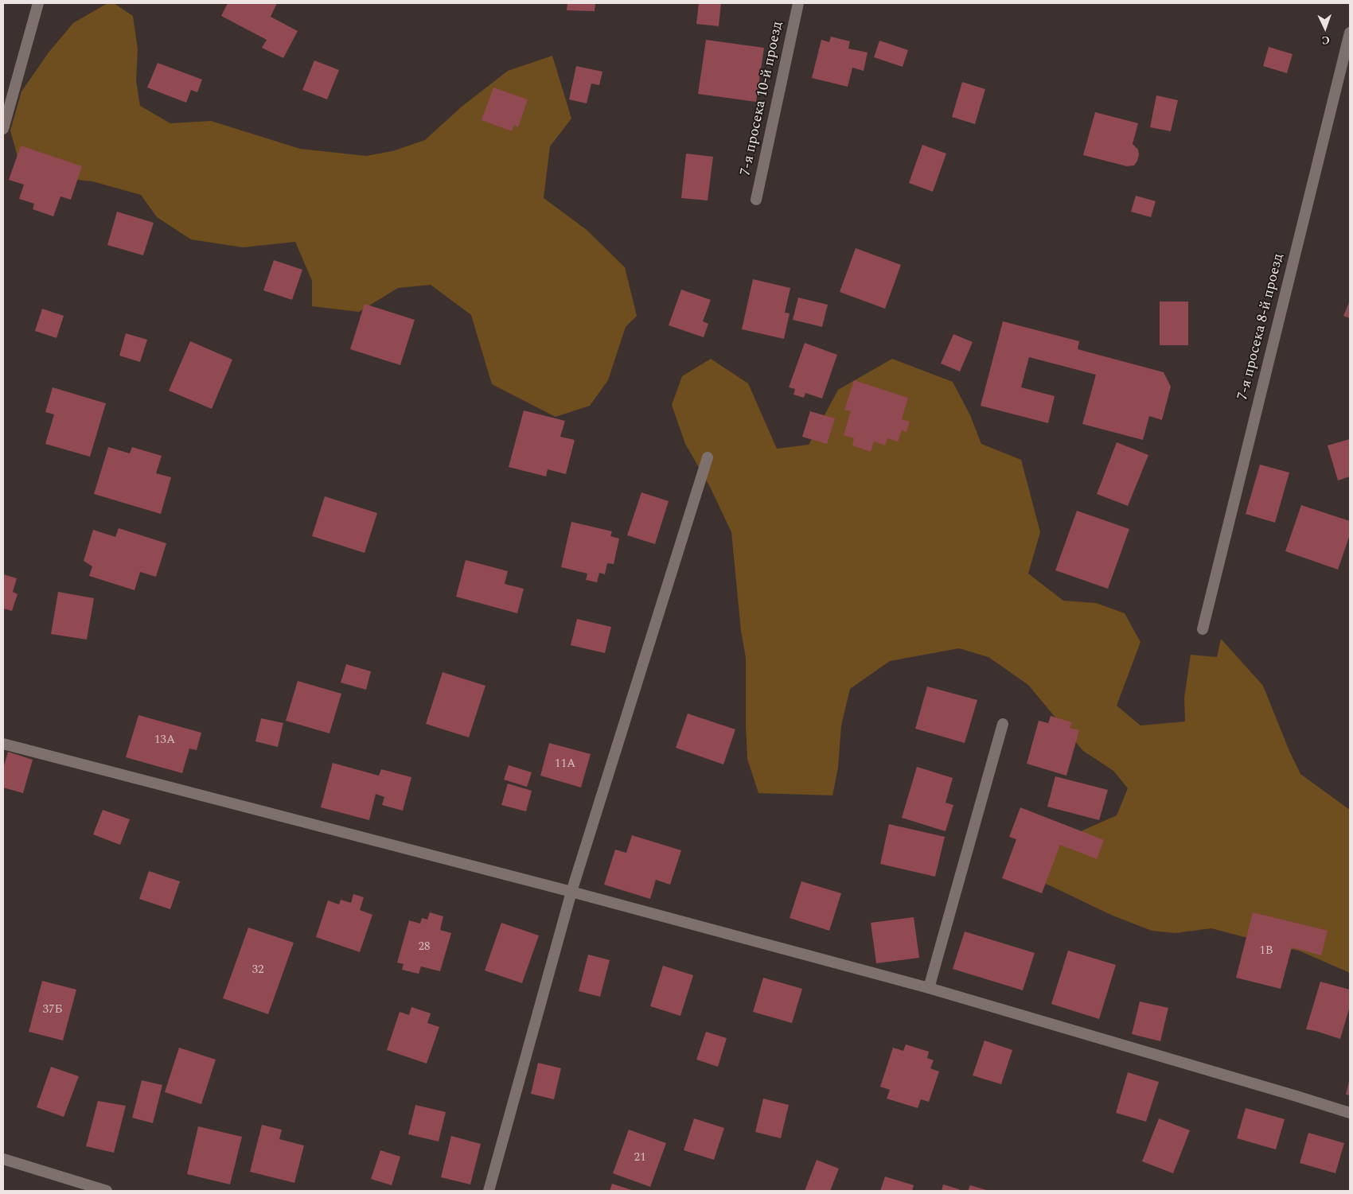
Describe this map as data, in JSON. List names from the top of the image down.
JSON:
{
  "streets": {
    "street": ["7-я просека 10-й проезд", "7-я просека 8-й проезд"]
  },
  "house_numbers": [
    "13А",
    "11А",
    "28",
    "1В",
    "32",
    "37Б",
    "21"
  ],
  "north": "bottom"
}
